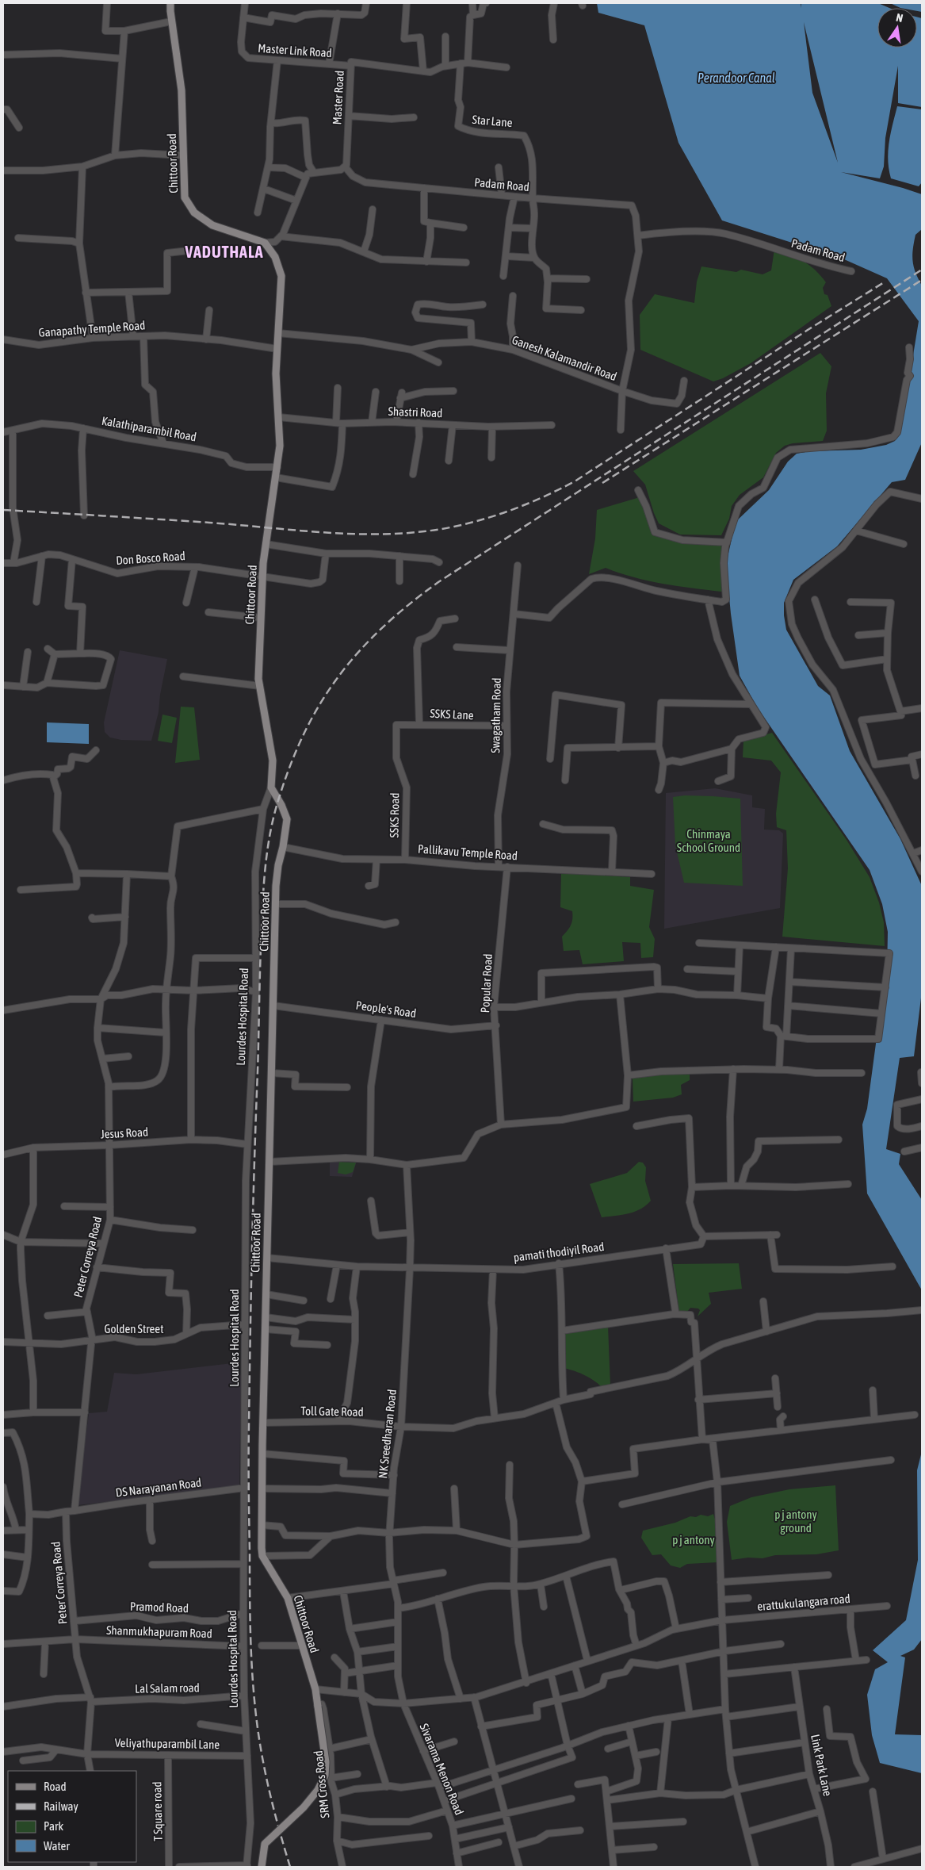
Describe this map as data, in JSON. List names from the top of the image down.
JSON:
{
  "streets": {
    "main road": ["Chittoor Road"],
    "street": [
      "Master Link Road",
      "Master Road",
      "Star Lane",
      "Padam Road",
      "Ganapathy Temple Road",
      "Ganesh Kalamandir Road",
      "Shastri Road",
      "Kalathiparambil Road",
      "Don Bosco Road",
      "SSKS Lane",
      "Swagatham Road",
      "SSKS Road",
      "Pallikavu Temple Road",
      "Popular Road",
      "People's Road",
      "Lourdes Hospital Road",
      "Jesus Road",
      "pamati thodiyil Road",
      "Peter Correya Road",
      "Golden Street",
      "Toll Gate Road",
      "NK Sreedharan Road",
      "DS Narayanan Road",
      "erattukulangara road",
      "Pramod Road",
      "Shanmukhapuram Road",
      "Lal Salam road",
      "Veliyathuparambil Lane",
      "Link Park Lane",
      "Sivarama Menon Road",
      "SRM Cross Road",
      "T Square road"
    ]
  },
  "crossings": [
    ["Master Link Road", "Master Road"],
    ["Master Road", "Star Lane"],
    ["Master Road", "Padam Road"],
    ["Star Lane", "Padam Road"],
    ["Chittoor Road", "Ganapathy Temple Road"],
    ["Chittoor Road", "Ganesh Kalamandir Road"],
    ["Chittoor Road", "Shastri Road"],
    ["Chittoor Road", "Kalathiparambil Road"],
    ["Chittoor Road", "Don Bosco Road"],
    ["Chittoor Road", "Pallikavu Temple Road"],
    ["Chittoor Road", "People's Road"],
    ["Chittoor Road", "pamati thodiyil Road"],
    ["Chittoor Road", "Toll Gate Road"],
    ["Chittoor Road", "erattukulangara road"],
    ["Chittoor Road", "SRM Cross Road"],
    ["Padam Road", "Ganesh Kalamandir Road"],
    ["SSKS Lane", "Swagatham Road"],
    ["SSKS Lane", "SSKS Road"],
    ["Swagatham Road", "Pallikavu Temple Road"],
    ["SSKS Road", "Pallikavu Temple Road"],
    ["Pallikavu Temple Road", "Popular Road"],
    ["Popular Road", "People's Road"],
    ["Lourdes Hospital Road", "Jesus Road"],
    ["Lourdes Hospital Road", "Golden Street"],
    ["Lourdes Hospital Road", "DS Narayanan Road"],
    ["Lourdes Hospital Road", "Pramod Road"],
    ["Lourdes Hospital Road", "Shanmukhapuram Road"],
    ["Lourdes Hospital Road", "Lal Salam road"],
    ["Lourdes Hospital Road", "Veliyathuparambil Lane"],
    ["Jesus Road", "Peter Correya Road"],
    ["pamati thodiyil Road", "NK Sreedharan Road"],
    ["Peter Correya Road", "Golden Street"],
    ["Peter Correya Road", "DS Narayanan Road"],
    ["Peter Correya Road", "Pramod Road"],
    ["Peter Correya Road", "Shanmukhapuram Road"],
    ["Peter Correya Road", "Lal Salam road"],
    ["Peter Correya Road", "Veliyathuparambil Lane"],
    ["Toll Gate Road", "NK Sreedharan Road"],
    ["NK Sreedharan Road", "erattukulangara road"],
    ["NK Sreedharan Road", "Sivarama Menon Road"],
    ["erattukulangara road", "Sivarama Menon Road"],
    ["Veliyathuparambil Lane", "T Square road"]
  ],
  "districts": ["VADUTHALA"],
  "water": ["Perandoor Canal"],
  "parks": ["Chinmaya School Ground", "p j antony ground", "p j antony"],
  "legend": [
    "Road",
    "Railway",
    "Park",
    "Water"
  ],
  "north": "top"
}
